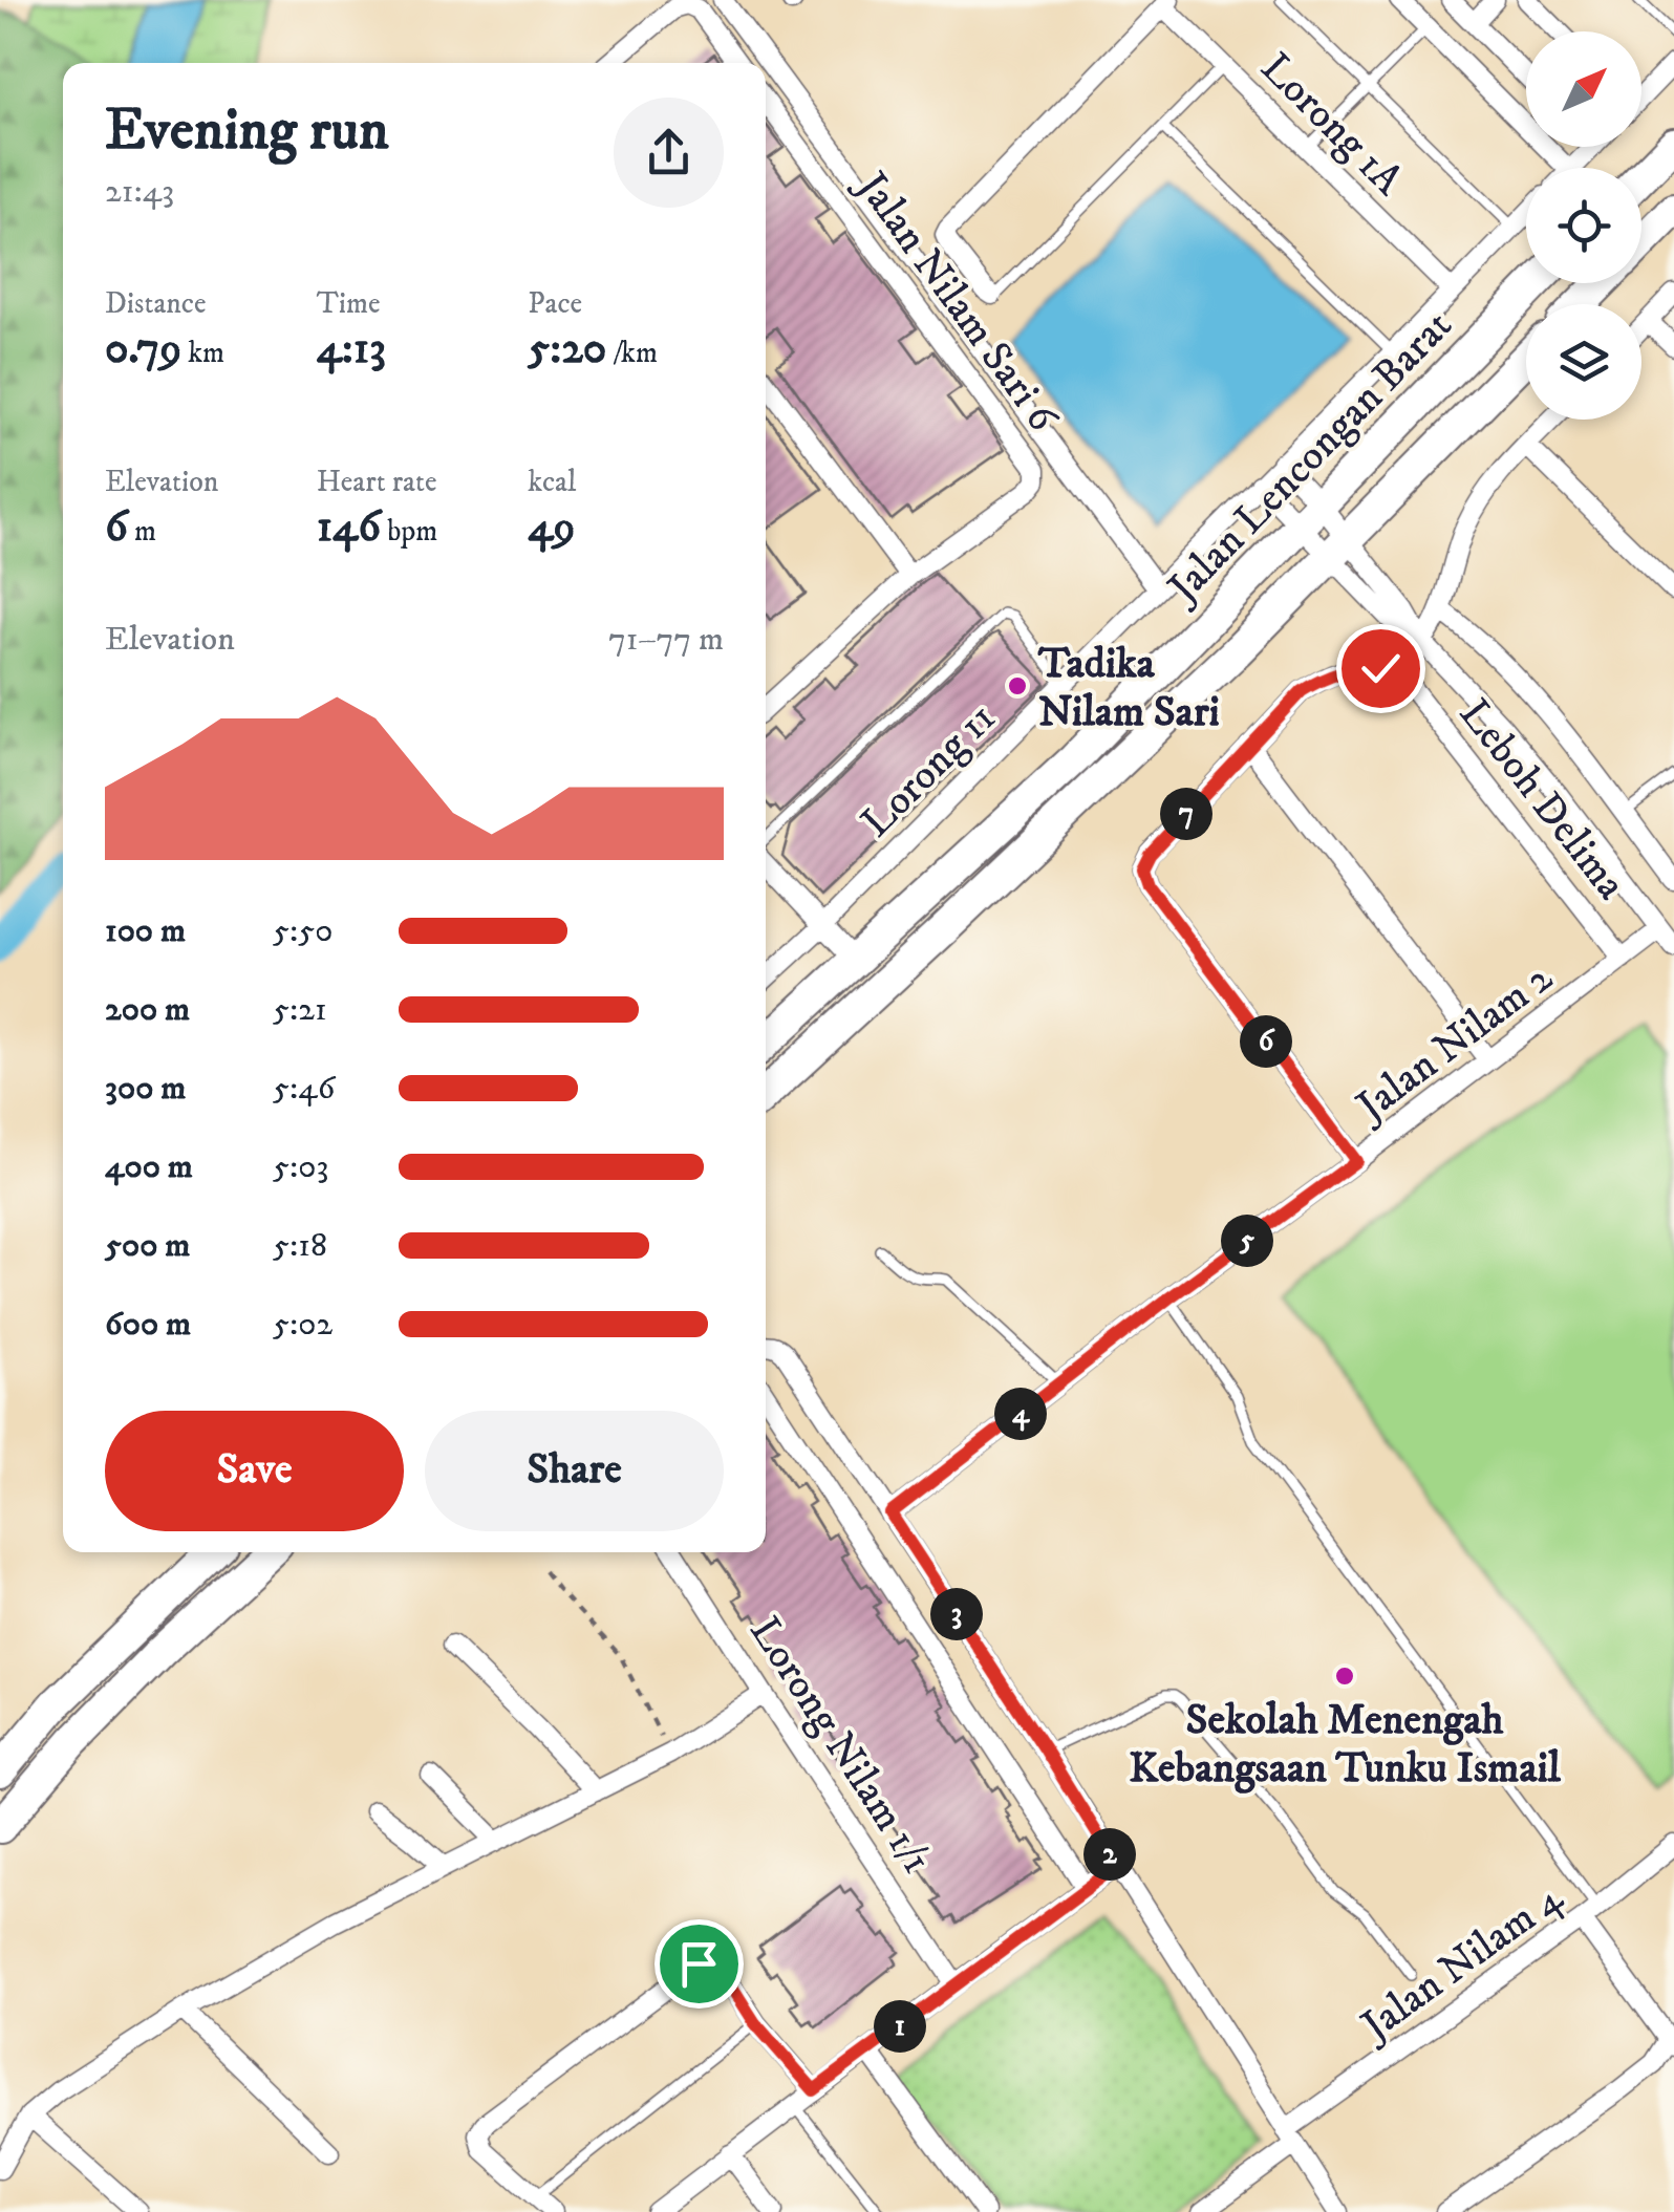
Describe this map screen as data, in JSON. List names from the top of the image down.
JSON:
{
  "streets": {
    "highway": ["Jalan Lencongan Barat"],
    "street": [
      "Lorong 1A",
      "Jalan Nilam Sari 6",
      "Lorong 11",
      "Leboh Delima",
      "Jalan Nilam 2",
      "Lorong Nilam 1/1",
      "Jalan Nilam 4"
    ]
  },
  "crossings": [
    ["Lorong 1A", "Lorong 11"],
    ["Leboh Delima", "Jalan Nilam 2"]
  ],
  "places": ["Tadika Nilam Sari", "Sekolah Menengah Kebangsaan Tunku Ismail"],
  "north": "top right",
  "page": {
    "heading": ["Evening run", "21:43"],
    "stats": [
      ["Distance", "0.79 km"],
      ["Time", "4:13"],
      ["Pace", "5:20 /km"],
      ["Elevation", "6 m"],
      ["Heart rate", "146 bpm"],
      ["kcal", "49"]
    ],
    "chart": ["Elevation", "71–77 m"],
    "pins": [
      "7",
      "6",
      "5",
      "4",
      "3",
      "2",
      "1"
    ],
    "list": [
      {
        "name": "100 m",
        "note": "5:50"
      },
      {
        "name": "200 m",
        "note": "5:21"
      },
      {
        "name": "300 m",
        "note": "5:46"
      },
      {
        "name": "400 m",
        "note": "5:03"
      },
      {
        "name": "500 m",
        "note": "5:18"
      },
      {
        "name": "600 m",
        "note": "5:02"
      }
    ],
    "buttons": ["Save", "Share"]
  }
}
